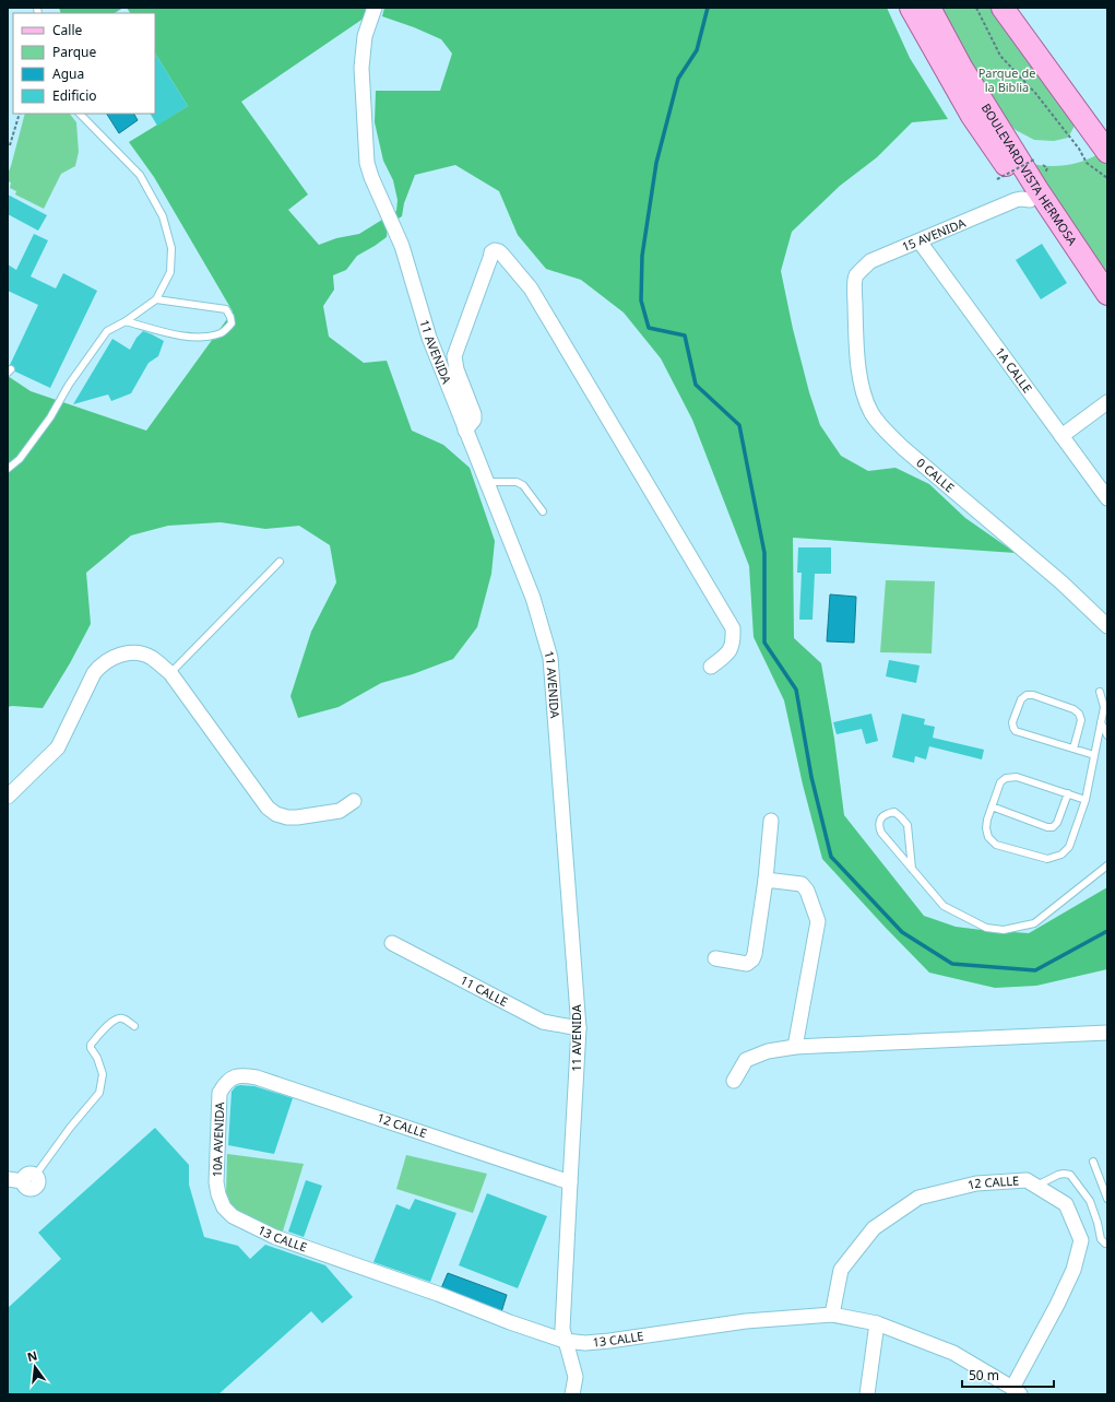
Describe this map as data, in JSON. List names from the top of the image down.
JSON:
{
  "streets": {
    "main road": ["BOULEVARD VISTA HERMOSA"],
    "street": [
      "15 AVENIDA",
      "11 AVENIDA",
      "1A CALLE",
      "0 CALLE",
      "11 CALLE",
      "12 CALLE",
      "10A AVENIDA",
      "13 CALLE"
    ]
  },
  "crossings": [
    ["15 AVENIDA", "1A CALLE"],
    ["15 AVENIDA", "0 CALLE"],
    ["11 AVENIDA", "11 CALLE"],
    ["11 AVENIDA", "12 CALLE"],
    ["11 AVENIDA", "13 CALLE"],
    ["12 CALLE", "10A AVENIDA"],
    ["12 CALLE", "13 CALLE"],
    ["10A AVENIDA", "13 CALLE"]
  ],
  "parks": ["Parque de la Biblia"],
  "legend": [
    "Calle",
    "Parque",
    "Agua",
    "Edificio"
  ],
  "scale_bar": "50 m",
  "north": "top"
}
